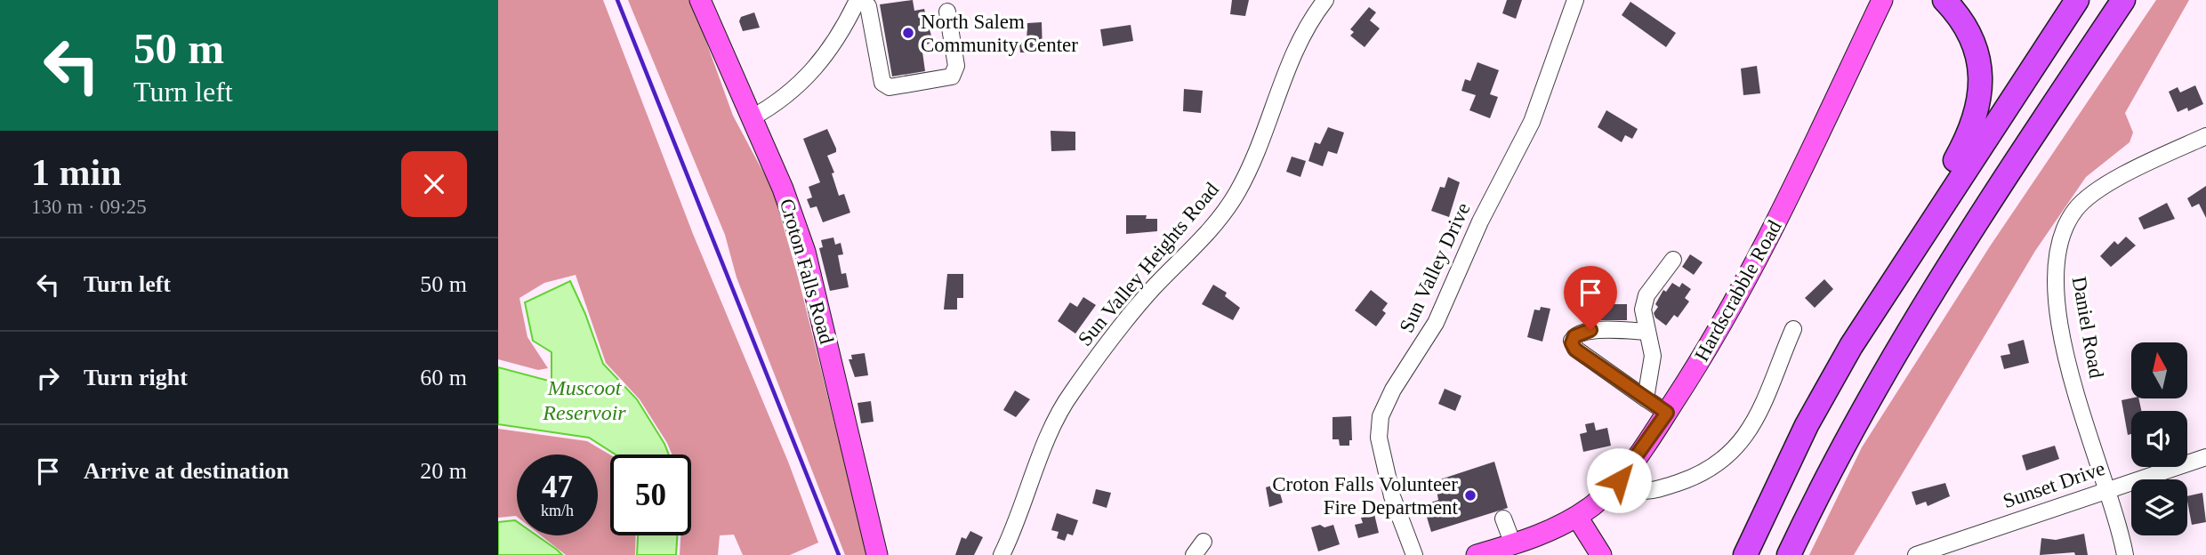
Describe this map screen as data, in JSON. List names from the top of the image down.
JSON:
{
  "streets": {
    "main road": ["Croton Falls Road", "Hardscrabble Road"],
    "street": [
      "Sun Valley Heights Road",
      "Sun Valley Drive",
      "Daniel Road",
      "Sunset Drive"
    ]
  },
  "crossings": [
    ["Daniel Road", "Sunset Drive"]
  ],
  "water": ["Muscoot Reservoir"],
  "places": ["North Salem Community Center", "Croton Falls Volunteer Fire Department"],
  "north": "top",
  "page": {
    "turn": ["50 m", "Turn left"],
    "heading": ["1 min", "130 m · 09:25"],
    "list": [
      {
        "name": "Turn left",
        "value": "50 m"
      },
      {
        "name": "Turn right",
        "value": "60 m"
      },
      {
        "name": "Arrive at destination",
        "value": "20 m"
      }
    ],
    "speed": "47 km/h",
    "limit": "50"
  }
}
